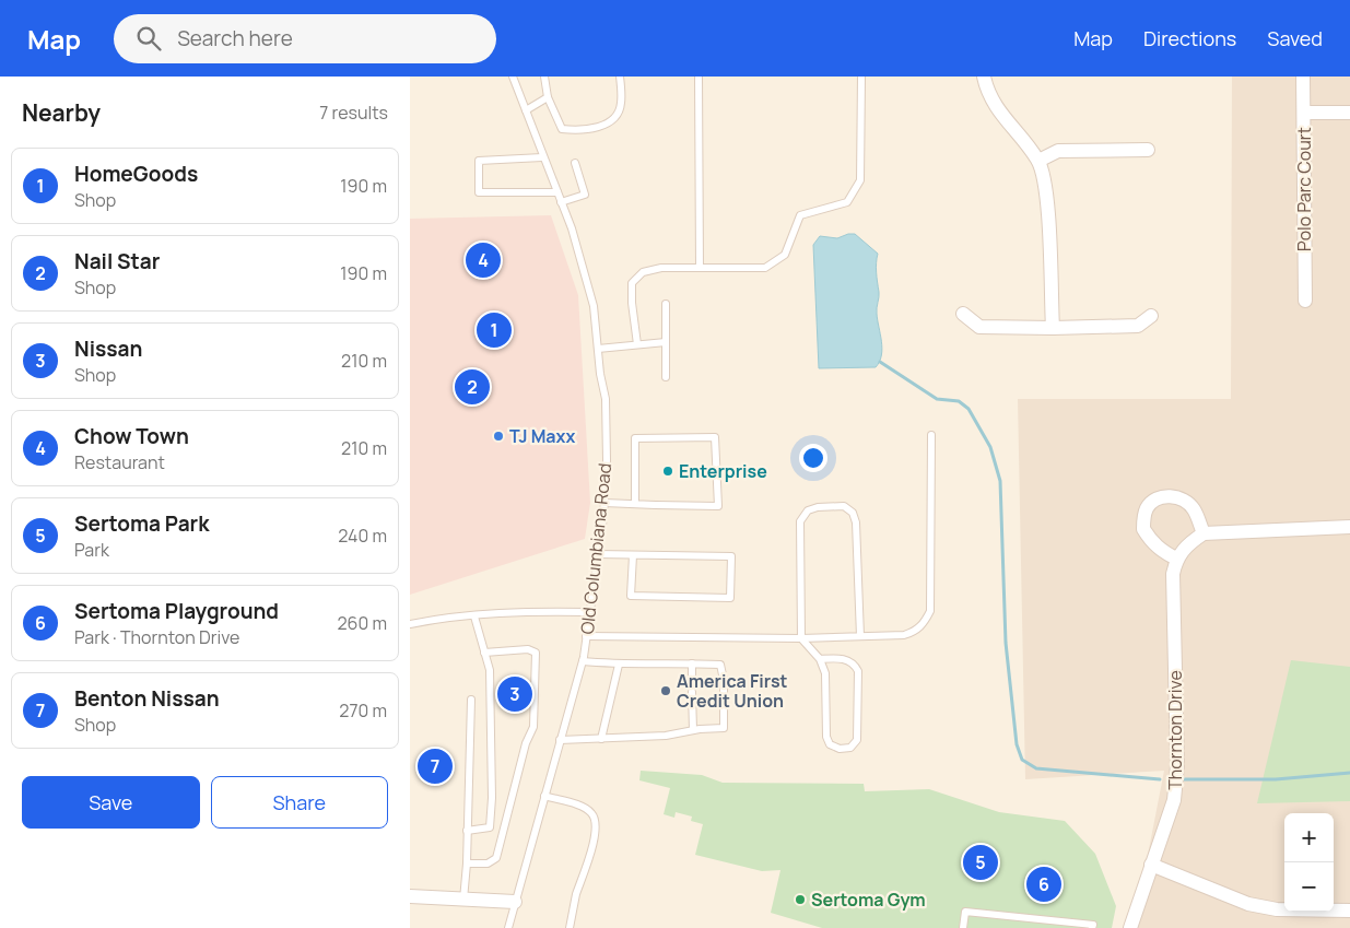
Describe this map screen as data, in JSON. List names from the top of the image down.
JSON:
{
  "streets": {
    "street": ["Polo Parc Court", "Thornton Drive"],
    "lane": ["Old Columbiana Road"]
  },
  "places": [
    "TJ Maxx",
    "Enterprise",
    "America First Credit Union",
    "Sertoma Gym"
  ],
  "page": {
    "header": "Map",
    "search": "Search here",
    "nav": ["Map", "Directions", "Saved"],
    "heading": ["Nearby", "7 results"],
    "list": [
      {
        "mark": "1",
        "name": "HomeGoods",
        "note": "Shop",
        "value": "190 m"
      },
      {
        "mark": "2",
        "name": "Nail Star",
        "note": "Shop",
        "value": "190 m"
      },
      {
        "mark": "3",
        "name": "Nissan",
        "note": "Shop",
        "value": "210 m"
      },
      {
        "mark": "4",
        "name": "Chow Town",
        "note": "Restaurant",
        "value": "210 m"
      },
      {
        "mark": "5",
        "name": "Sertoma Park",
        "note": "Park",
        "value": "240 m"
      },
      {
        "mark": "6",
        "name": "Sertoma Playground",
        "note": "Park · Thornton Drive",
        "value": "260 m"
      },
      {
        "mark": "7",
        "name": "Benton Nissan",
        "note": "Shop",
        "value": "270 m"
      }
    ],
    "pins": [
      "4",
      "1",
      "2",
      "3",
      "7",
      "5",
      "6"
    ],
    "buttons": ["Save", "Share"],
    "map_buttons": ["+", "−"]
  }
}
